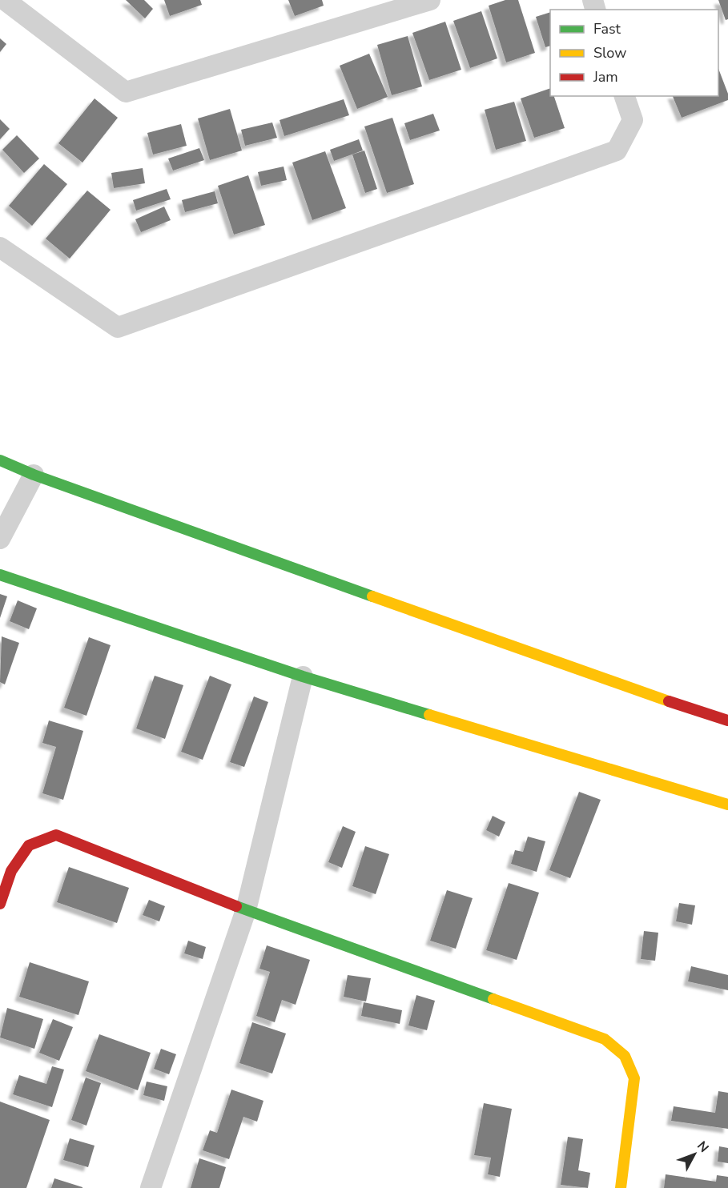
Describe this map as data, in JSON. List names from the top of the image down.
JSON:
{
  "legend": ["Fast", "Slow", "Jam"],
  "north": "top right"
}
